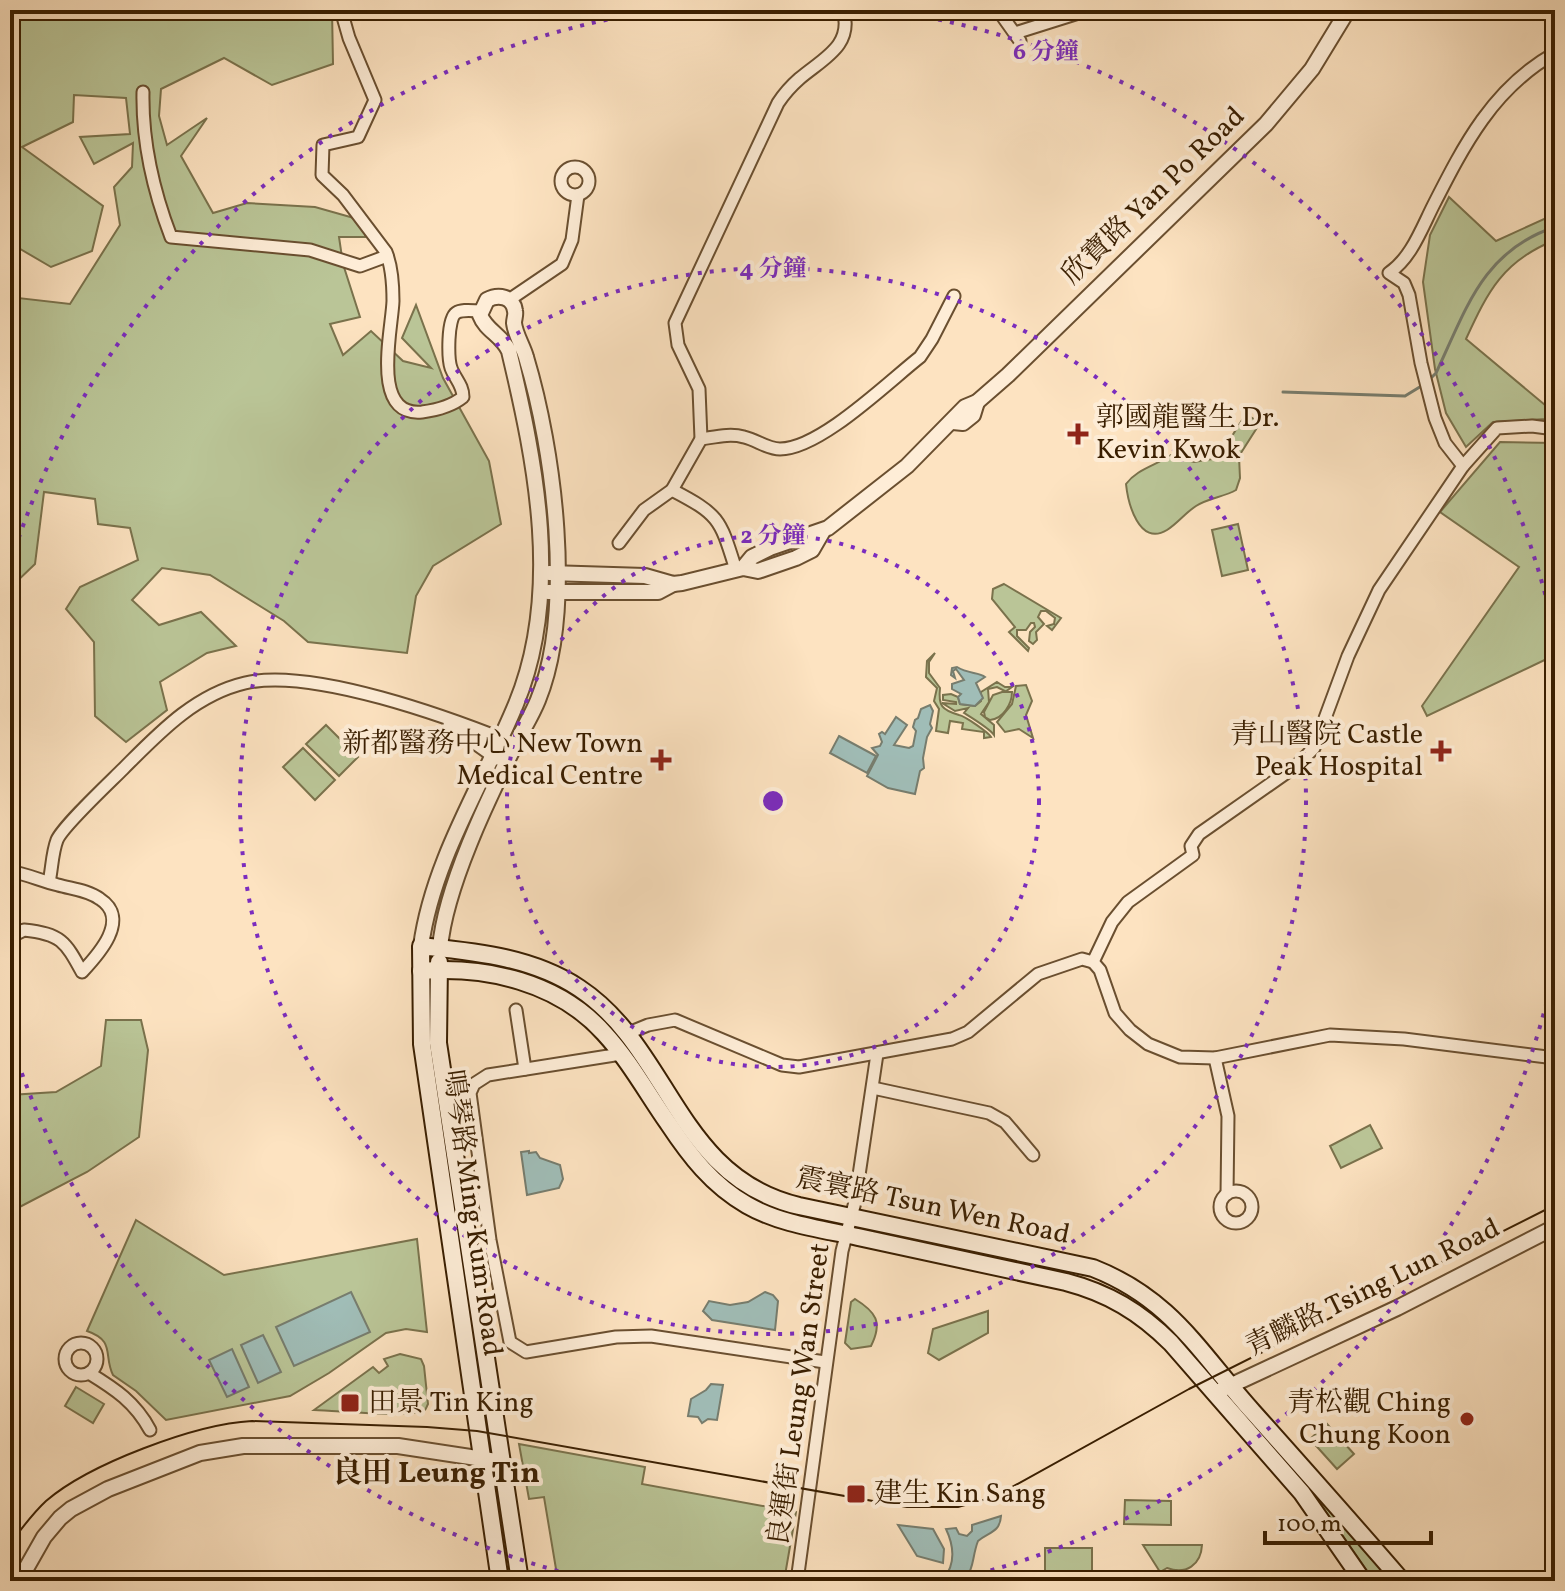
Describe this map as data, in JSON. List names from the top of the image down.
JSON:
{
  "streets": {
    "main road": ["震寰路 Tsun Wen Road", "鳴琴路 Ming Kum Road"],
    "street": ["欣寶路 Yan Po Road", "青麟路 Tsing Lun Road", "良運街 Leung Wan Street"]
  },
  "crossings": [
    ["震寰路 Tsun Wen Road", "鳴琴路 Ming Kum Road"],
    ["震寰路 Tsun Wen Road", "青麟路 Tsing Lun Road"],
    ["震寰路 Tsun Wen Road", "良運街 Leung Wan Street"]
  ],
  "districts": ["良田 Leung Tin"],
  "places": {
    "health": ["郭國龍醫生 Dr. Kevin Kwok", "青山醫院 Castle Peak Hospital", "新都醫務中心 New Town Medical Centre"],
    "transit": ["田景 Tin King", "建生 Kin Sang"],
    "other": ["青松觀 Ching Chung Koon"]
  },
  "scale_bar": "100 m",
  "rings": ["6 分鐘", "4 分鐘", "2 分鐘"]
}
